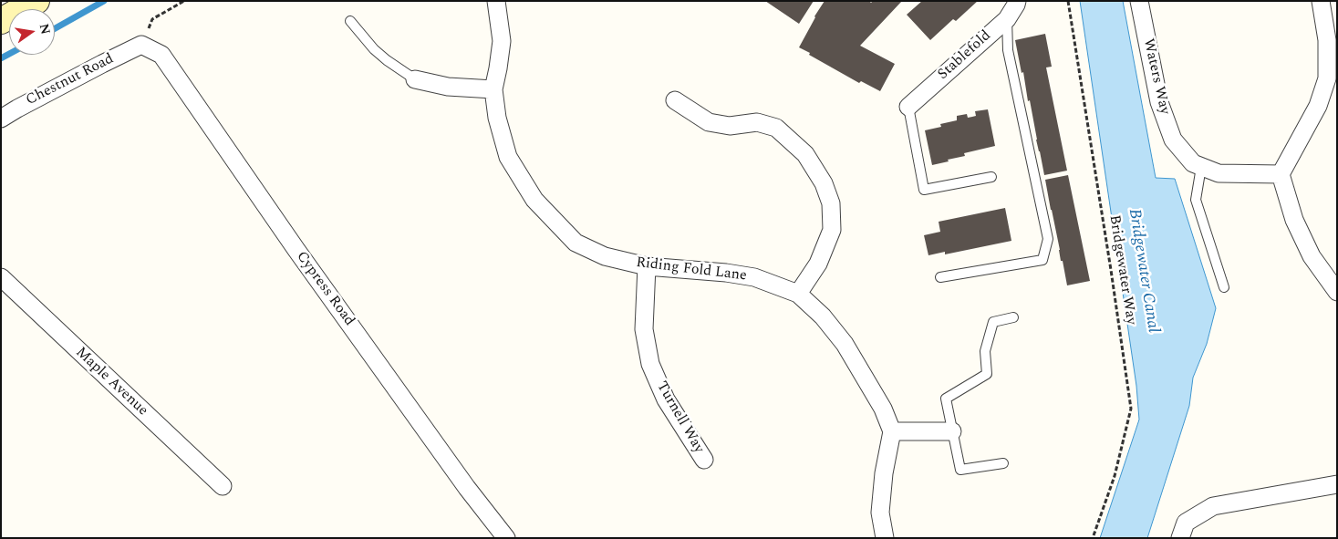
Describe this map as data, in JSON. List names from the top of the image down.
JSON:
{
  "streets": {
    "street": [
      "Stablefold",
      "Waters Way",
      "Chestnut Road",
      "Riding Fold Lane",
      "Cypress Road",
      "Maple Avenue",
      "Turnell Way"
    ],
    "path": ["Bridgewater Way"]
  },
  "crossings": [
    ["Chestnut Road", "Cypress Road"],
    ["Riding Fold Lane", "Turnell Way"]
  ],
  "water": ["Bridgewater Canal"],
  "north": "right"
}
